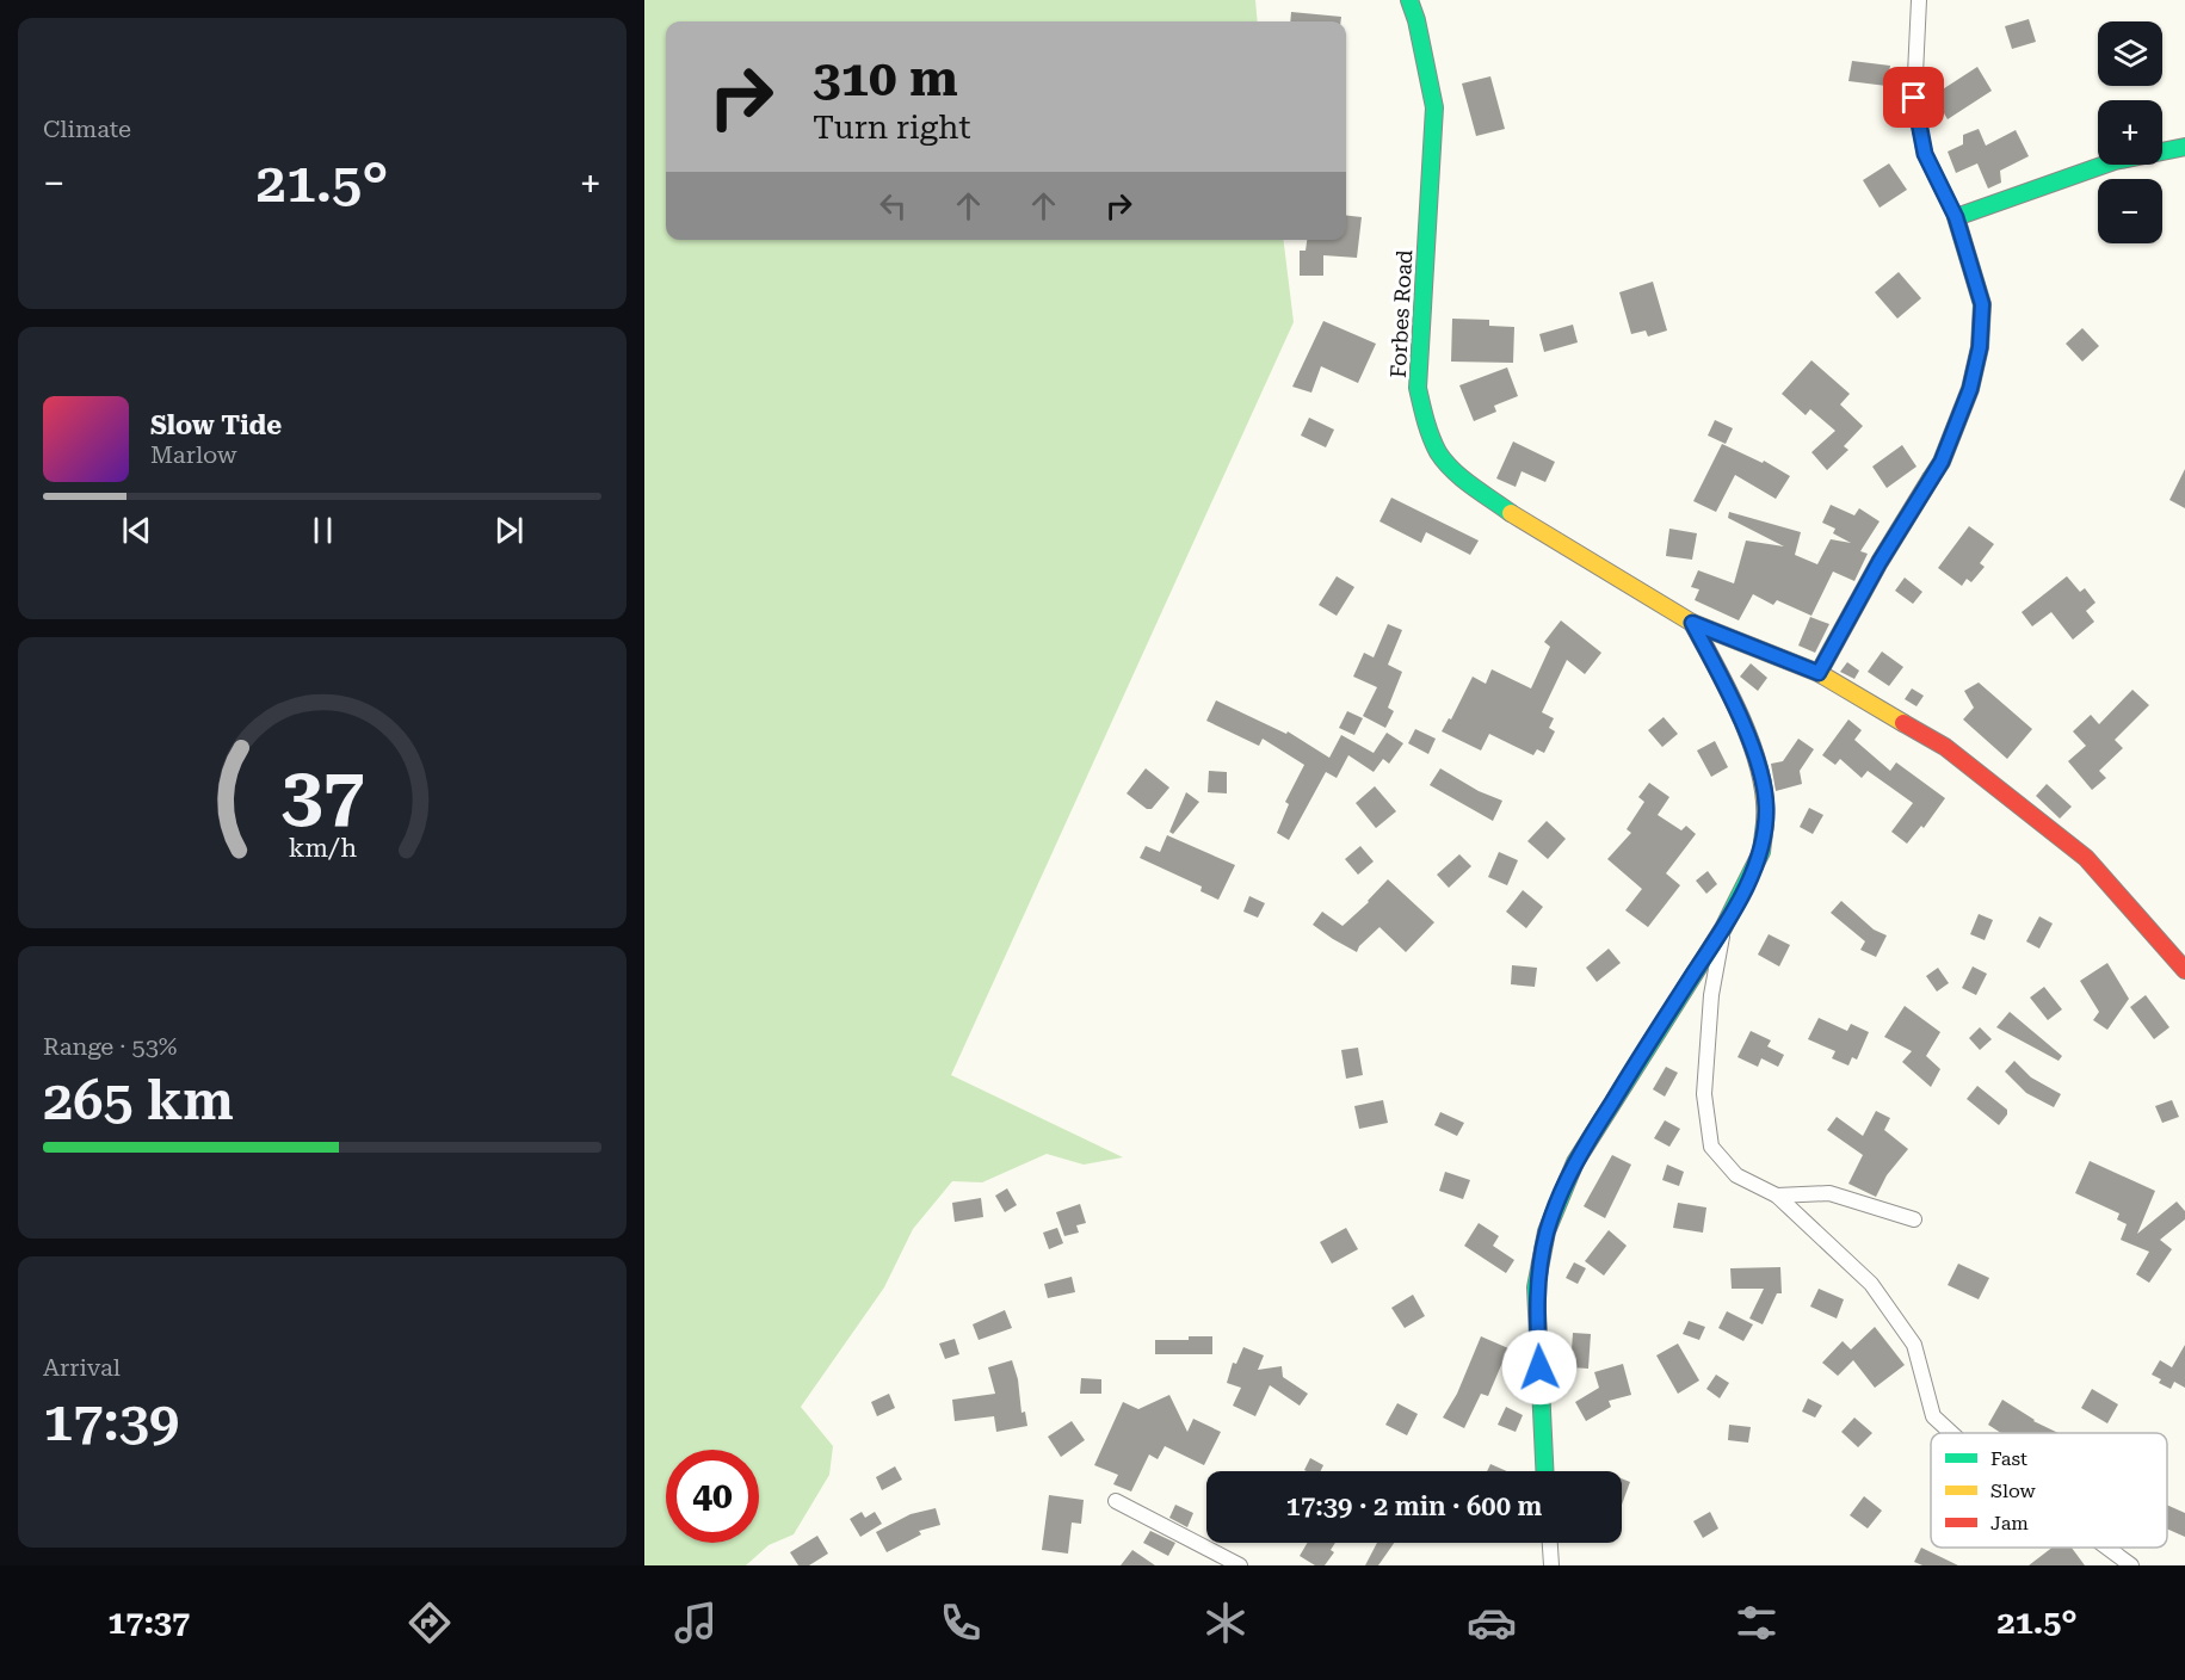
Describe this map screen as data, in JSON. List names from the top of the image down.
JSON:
{
  "streets": {
    "street": ["Forbes Road"]
  },
  "legend": ["Fast", "Slow", "Jam"],
  "page": {
    "tile": [
      "Climate",
      ["Range · 53%", "265 km"],
      ["Arrival", "17:39"]
    ],
    "map_buttons": ["+", "−"],
    "turn": ["310 m", "Turn right"],
    "heat": ["−", "21.5°", "+"],
    "song": ["Slow Tide", "Marlow"],
    "limit": "40",
    "trip": "17:39 · 2 min · 600 m",
    "tabs": ["17:37", "21.5°"],
    "gauge": ["37", "km/h"]
  }
}
